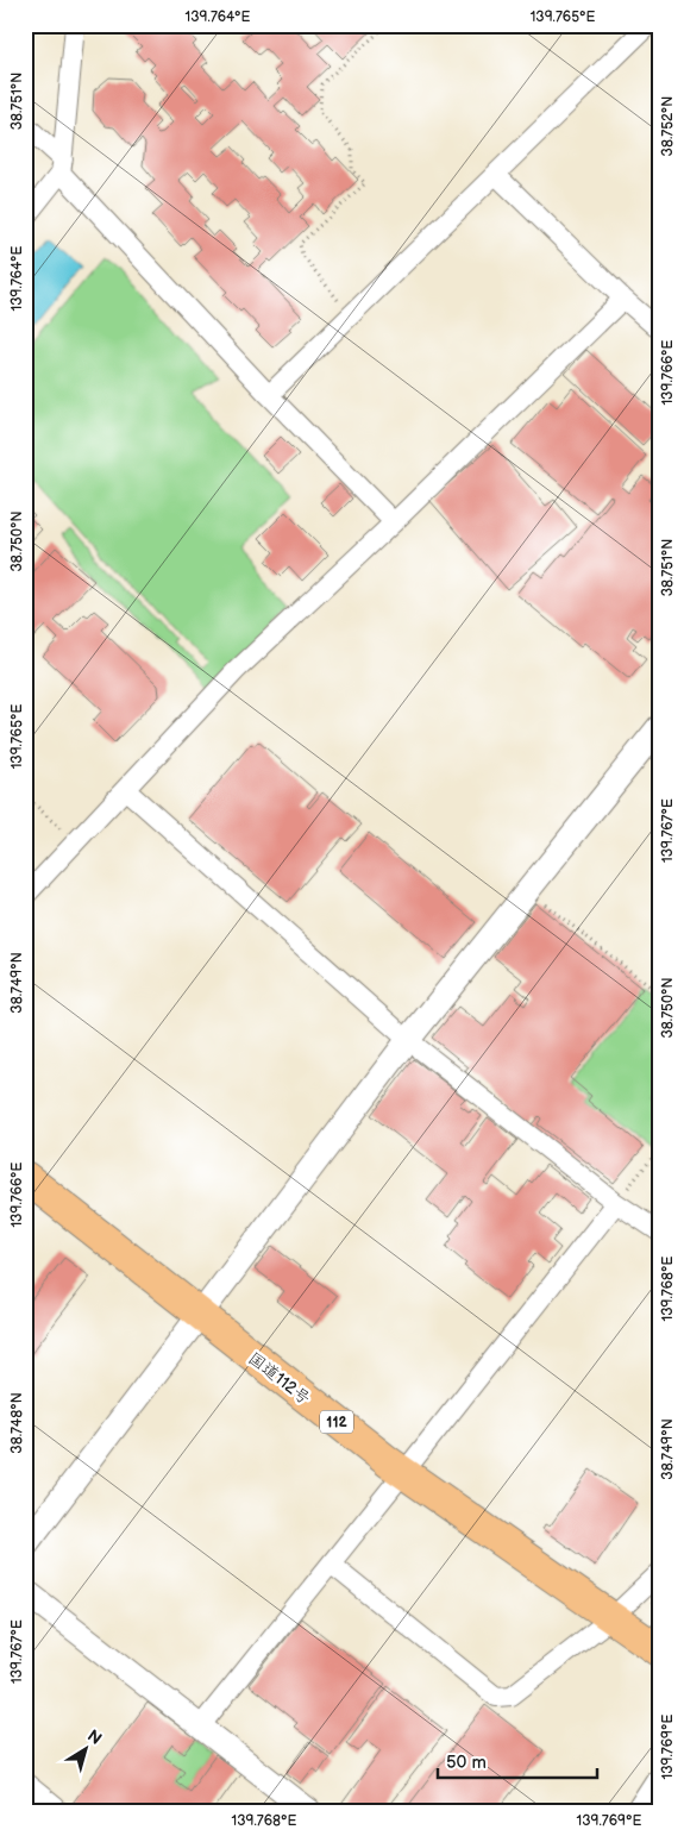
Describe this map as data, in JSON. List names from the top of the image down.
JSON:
{
  "streets": {
    "highway": ["国道112号", "112"]
  },
  "scale_bar": "50 m",
  "north": "top right",
  "coordinates": [
    "139.764°E",
    "139.765°E",
    "38.751°N",
    "38.752°N",
    "139.766°E",
    "38.750°N",
    "139.767°E",
    "38.749°N",
    "139.768°E",
    "38.748°N",
    "139.769°E"
  ]
}
